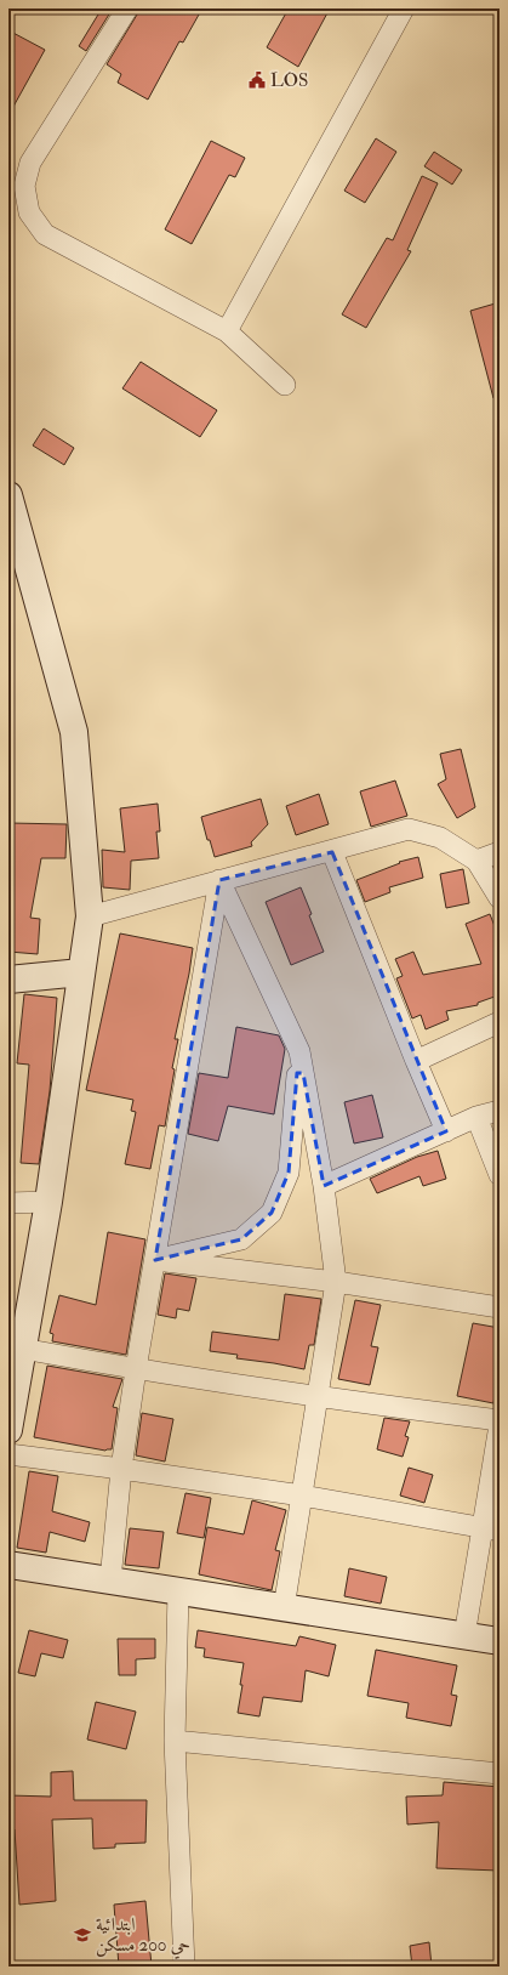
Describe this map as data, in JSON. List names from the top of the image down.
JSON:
{
  "places": {
    "public building": ["LOS"],
    "school or university": ["ابتدائية حي 200 مسكن"]
  }
}
